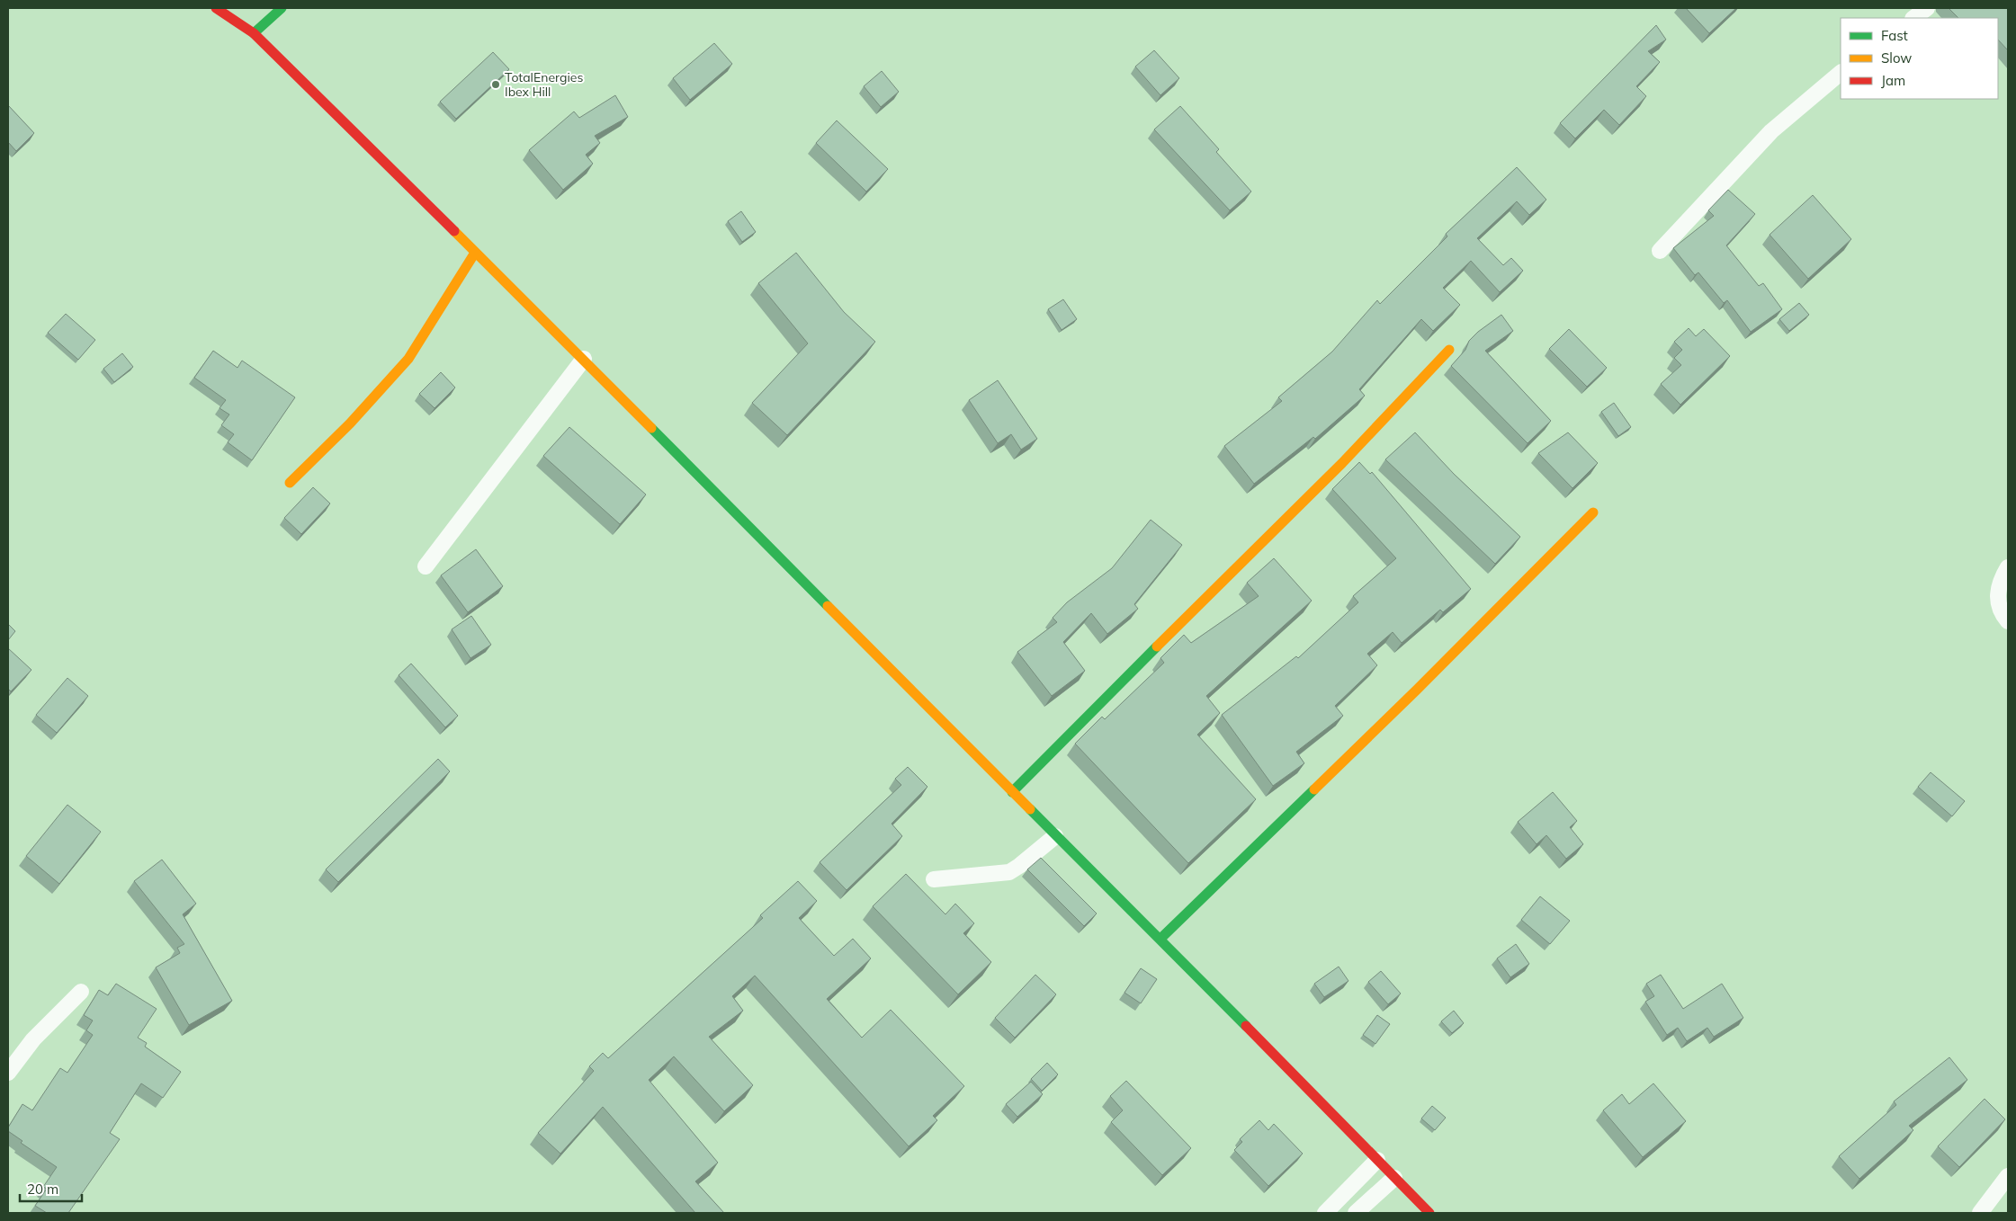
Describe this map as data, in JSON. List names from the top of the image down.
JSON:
{
  "places": ["TotalEnergies Ibex Hill"],
  "legend": ["Fast", "Slow", "Jam"],
  "scale_bar": "20 m"
}
